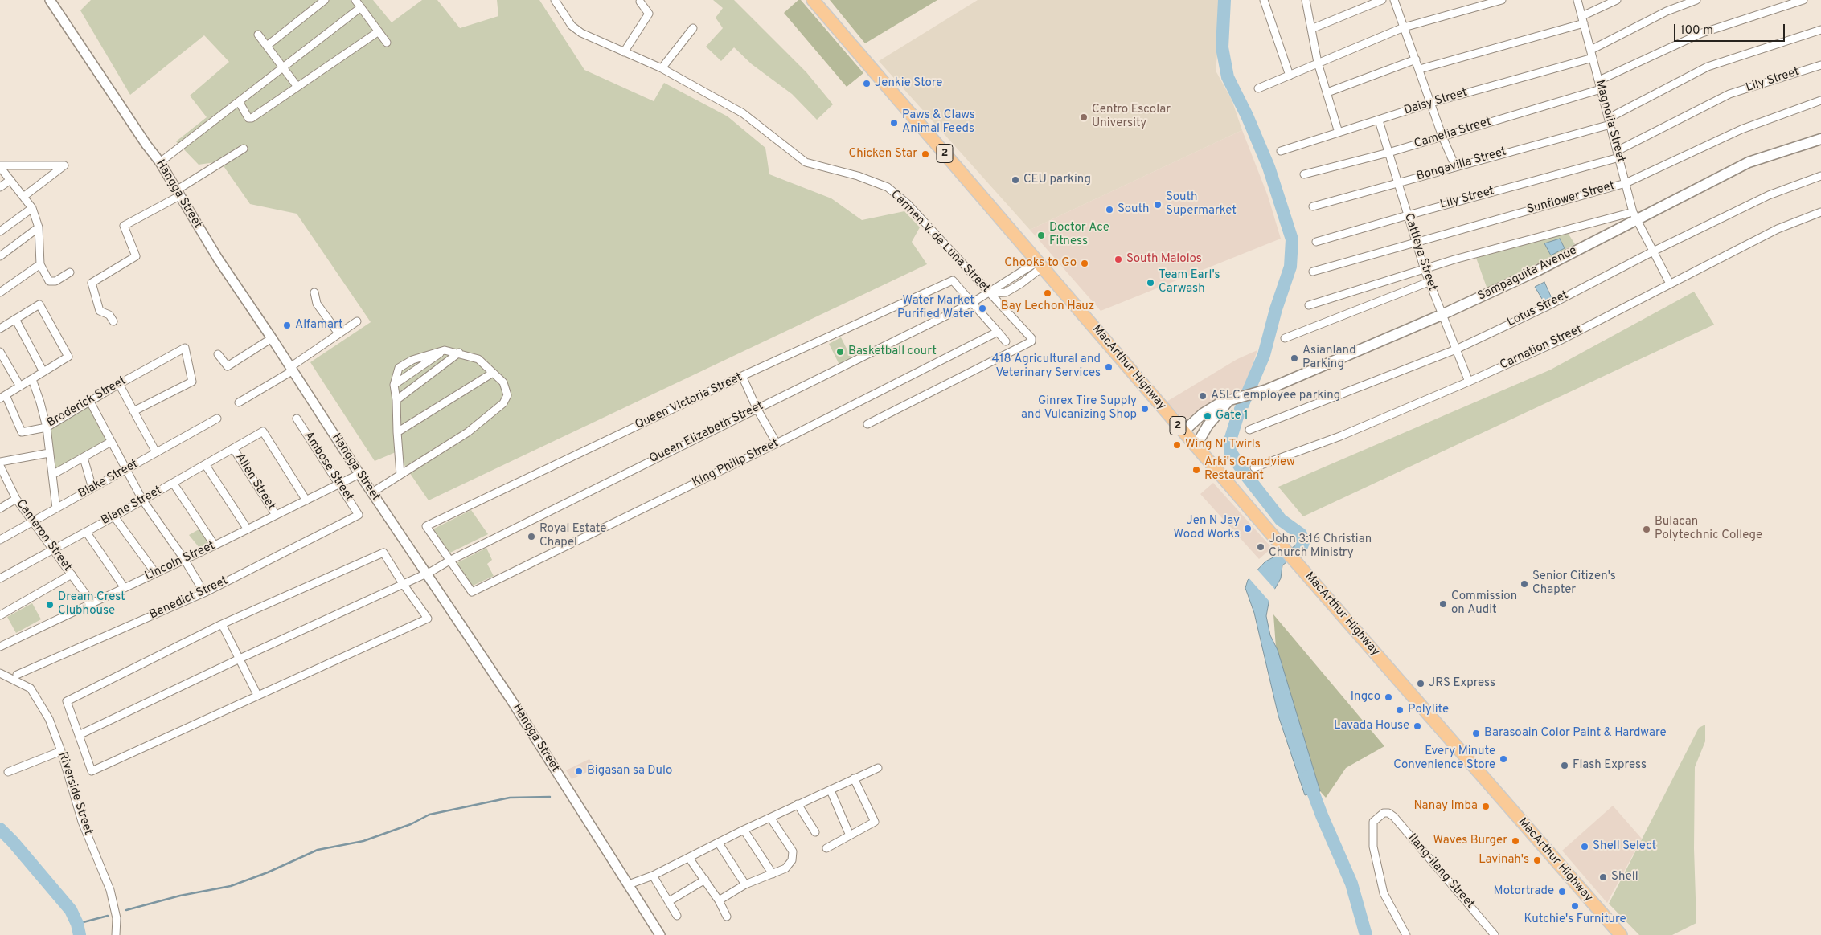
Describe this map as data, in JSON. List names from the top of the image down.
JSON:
{
  "streets": {
    "highway": ["2", "MacArthur Highway"],
    "main road": ["Sampaguita Avenue"],
    "street": [
      "Lily Street",
      "Daisy Street",
      "Magnolia Street",
      "Camelia Street",
      "Bongavilla Street",
      "Hangga Street",
      "Sunflower Street",
      "Carmen V. de Luna Street",
      "Cattleya Street",
      "Lotus Street",
      "Carnation Street",
      "Queen Victoria Street",
      "Broderick Street",
      "Queen Elizabeth Street",
      "King Phillp Street",
      "Ambose Street",
      "Blake Street",
      "Allen Street",
      "Blane Street",
      "Cameron Street",
      "Lincoln Street",
      "Benedict Street",
      "Riverside Street",
      "Ilang-ilang Street"
    ]
  },
  "crossings": [
    ["Lily Street", "Magnolia Street"],
    ["Lily Street", "Cattleya Street"],
    ["Daisy Street", "Magnolia Street"],
    ["Daisy Street", "Cattleya Street"],
    ["Magnolia Street", "Camelia Street"],
    ["Magnolia Street", "Bongavilla Street"],
    ["Magnolia Street", "Sunflower Street"],
    ["Magnolia Street", "Sampaguita Avenue"],
    ["Magnolia Street", "Lotus Street"],
    ["Magnolia Street", "Carnation Street"],
    ["Camelia Street", "Cattleya Street"],
    ["Bongavilla Street", "Cattleya Street"],
    ["Hangga Street", "Queen Elizabeth Street"],
    ["Hangga Street", "Lincoln Street"],
    ["Sunflower Street", "Cattleya Street"],
    ["Carmen V. de Luna Street", "Queen Elizabeth Street"],
    ["Cattleya Street", "Sampaguita Avenue"],
    ["Cattleya Street", "Lotus Street"],
    ["Cattleya Street", "Carnation Street"],
    ["Sampaguita Avenue", "MacArthur Highway"],
    ["MacArthur Highway", "Queen Elizabeth Street"],
    ["Queen Victoria Street", "Queen Elizabeth Street"],
    ["Queen Victoria Street", "King Phillp Street"],
    ["Queen Elizabeth Street", "King Phillp Street"],
    ["Ambose Street", "Lincoln Street"],
    ["Ambose Street", "Benedict Street"],
    ["Blake Street", "Cameron Street"],
    ["Allen Street", "Blane Street"],
    ["Allen Street", "Lincoln Street"],
    ["Blane Street", "Cameron Street"],
    ["Blane Street", "Lincoln Street"],
    ["Cameron Street", "Lincoln Street"]
  ],
  "places": [
    "Jenkie Store",
    "Centro Escolar University",
    "Paws & Claws Animal Feeds",
    "Chicken Star",
    "CEU parking",
    "South Supermarket",
    "South",
    "Doctor Ace Fitness",
    "South Malolos",
    "Chooks to Go",
    "Team Earl's Carwash",
    "Bay Lechon Hauz",
    "Water Market Purified Water",
    "Alfamart",
    "Basketball court",
    "Asianland Parking",
    "418 Agricultural and Veterinary Services",
    "ASLC employee parking",
    "Ginrex Tire Supply and Vulcanizing Shop",
    "Gate 1",
    "Wing N' Twirls",
    "Arki's Grandview Restaurant",
    "Jen N Jay Wood Works",
    "Bulacan Polytechnic College",
    "Royal Estate Chapel",
    "John 3:16 Christian Church Ministry",
    "Senior Citizen's Chapter",
    "Commission on Audit",
    "Dream Crest Clubhouse",
    "JRS Express",
    "Ingco",
    "Polylite",
    "Lavada House",
    "Barasoain Color Paint & Hardware",
    "Every Minute Convenience Store",
    "Flash Express",
    "Bigasan sa Dulo",
    "Nanay Imba",
    "Waves Burger",
    "Shell Select",
    "Lavinah's",
    "Shell",
    "Motortrade",
    "Kutchie's Furniture"
  ],
  "scale_bar": "100 m"
}
